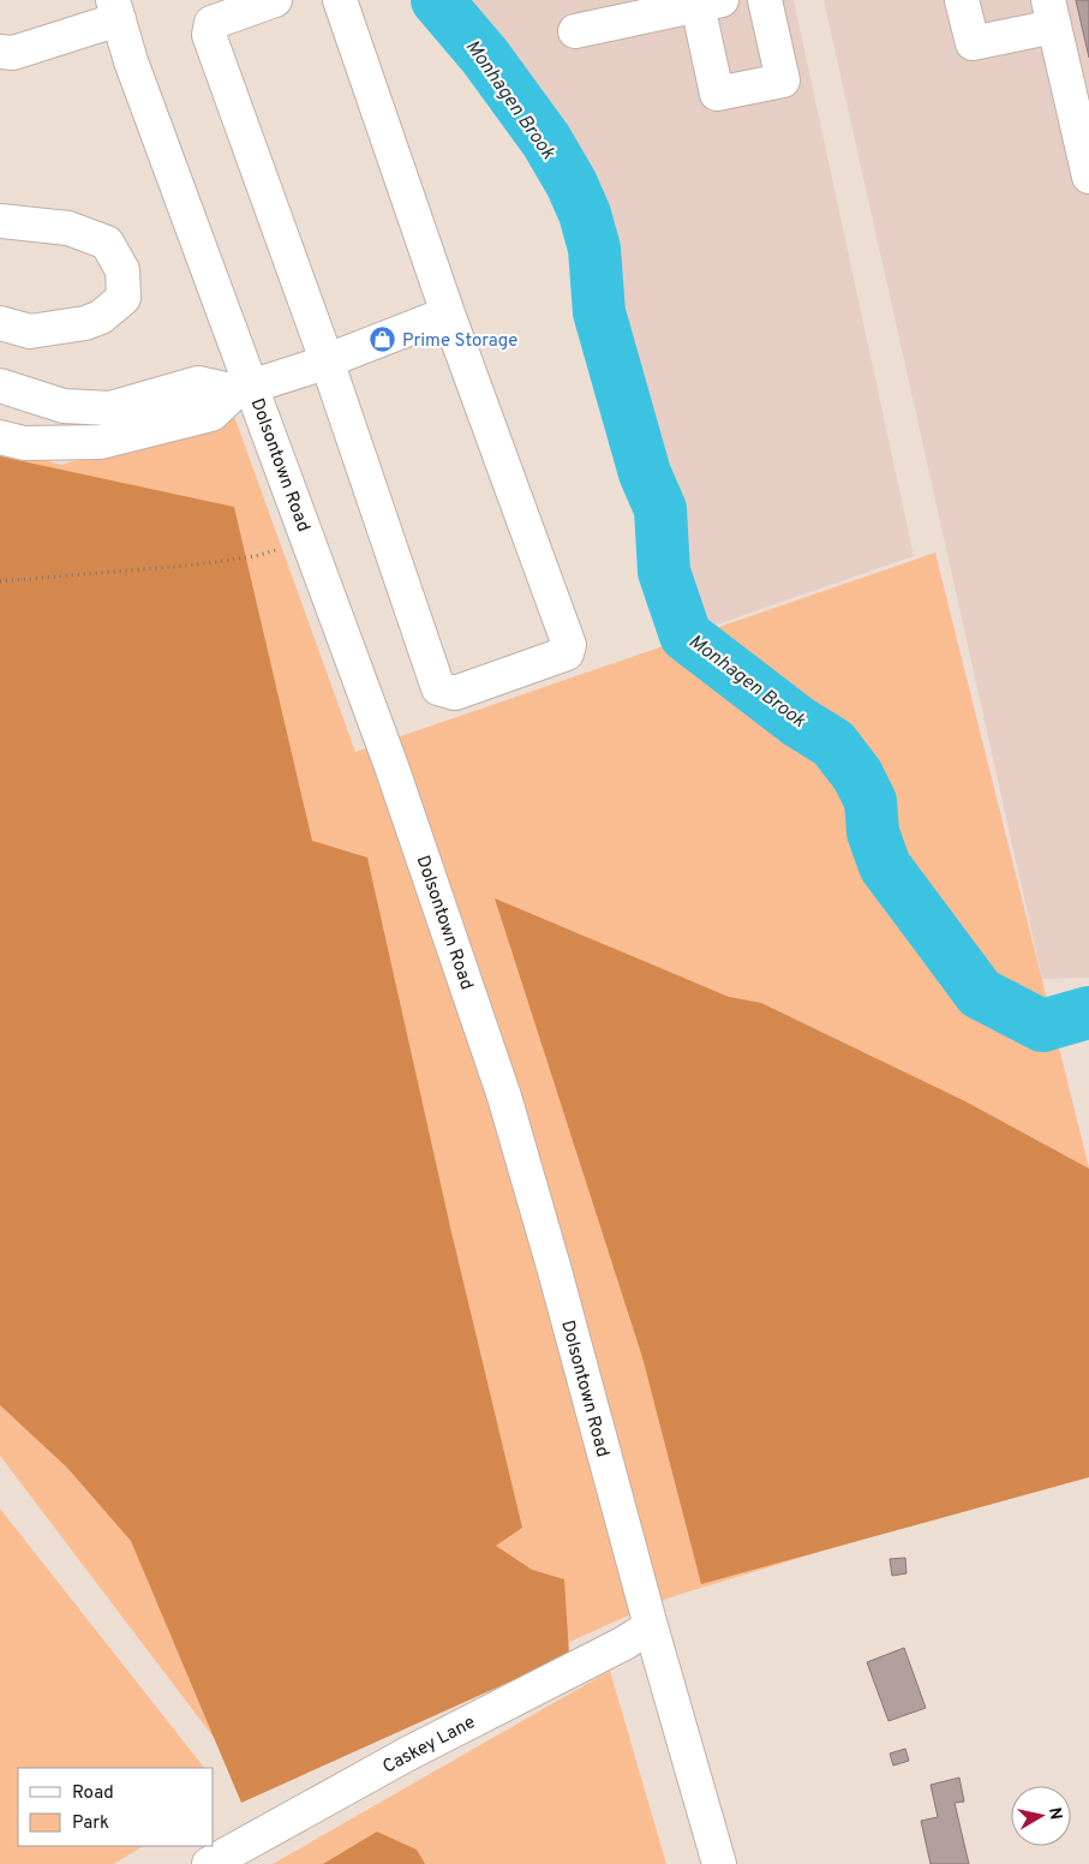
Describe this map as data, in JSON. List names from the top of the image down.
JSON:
{
  "streets": {
    "street": ["Dolsontown Road", "Caskey Lane"]
  },
  "crossings": [
    ["Dolsontown Road", "Caskey Lane"]
  ],
  "water": ["Monhagen Brook"],
  "places": {
    "shop": ["Prime Storage"]
  },
  "legend": ["Road", "Park"],
  "north": "right"
}
